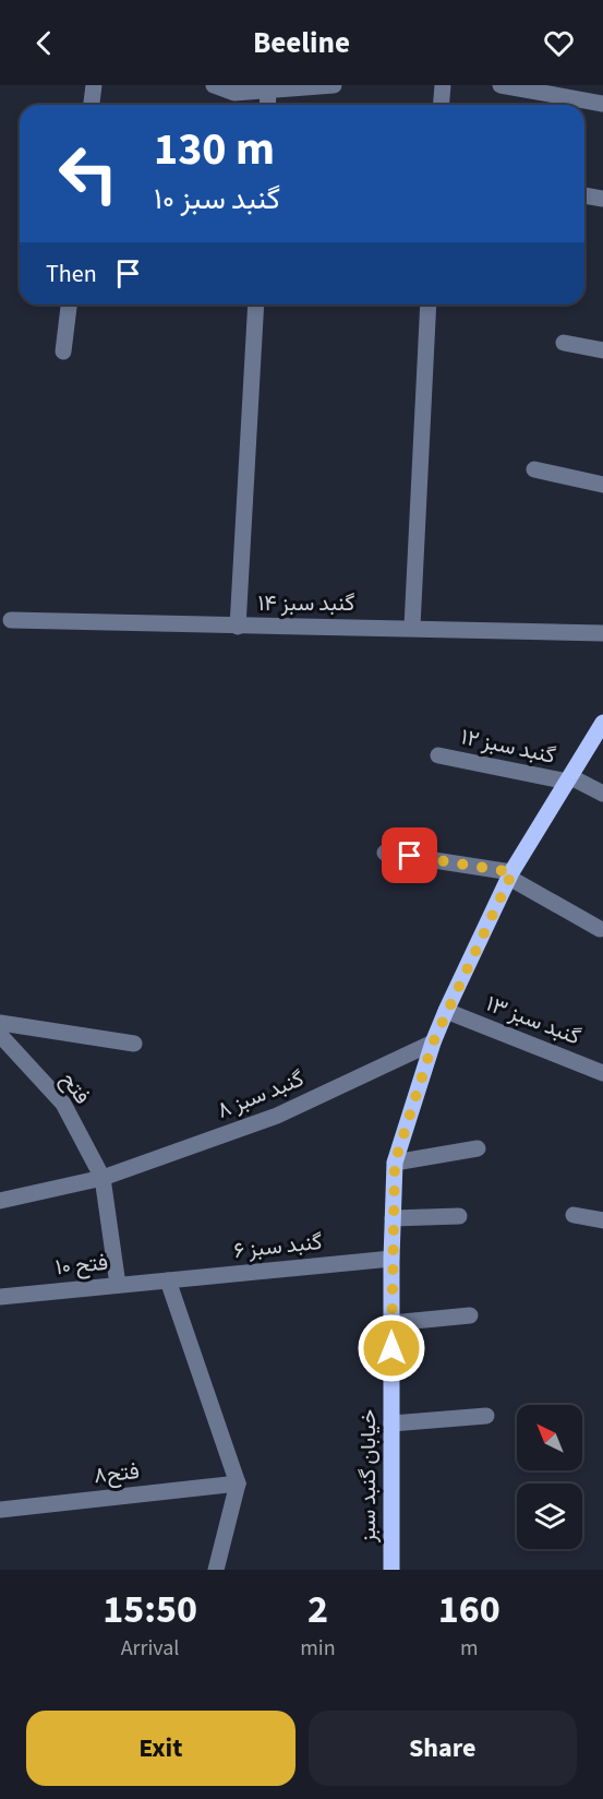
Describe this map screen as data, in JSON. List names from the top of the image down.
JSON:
{
  "streets": {
    "main road": ["خیابان گنبد سبز"],
    "street": [
      "گنبد سبز ۱۴",
      "گنبد سبز ۱۲",
      "گنبد سبز ۱۳",
      "فتح",
      "گنبد سبز ۸",
      "گنبد سبز ۶",
      "فتح ۱۰",
      "فتح۸"
    ]
  },
  "crossings": [
    ["گنبد سبز ۱۲", "خیابان گنبد سبز"],
    ["گنبد سبز ۱۳", "خیابان گنبد سبز"],
    ["فتح", "گنبد سبز ۸"],
    ["فتح", "فتح ۱۰"],
    ["گنبد سبز ۸", "خیابان گنبد سبز"],
    ["گنبد سبز ۶", "فتح ۱۰"],
    ["گنبد سبز ۶", "خیابان گنبد سبز"]
  ],
  "north": "top left",
  "page": {
    "header": "Beeline",
    "turn": ["130 m", "گنبد سبز ۱۰"],
    "then": "Then",
    "eta": [
      "15:50",
      "Arrival",
      "2",
      "min",
      "160",
      "m"
    ],
    "buttons": ["Exit", "Share"]
  }
}
